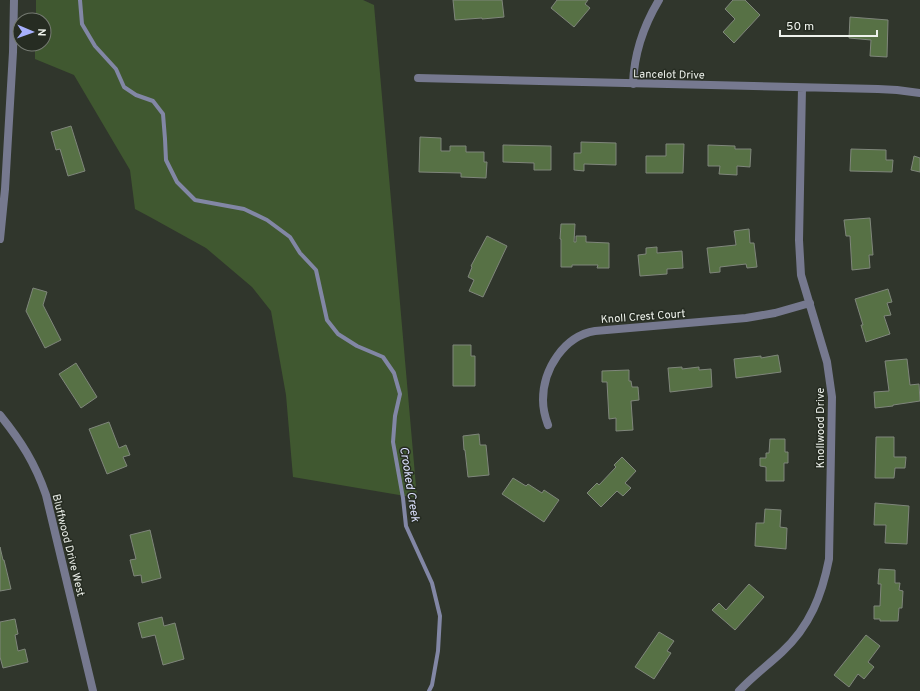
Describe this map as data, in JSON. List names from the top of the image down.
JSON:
{
  "streets": {
    "street": [
      "Lancelot Drive",
      "Knoll Crest Court",
      "Knollwood Drive",
      "Bluffwood Drive West"
    ]
  },
  "crossings": [
    ["Lancelot Drive", "Knollwood Drive"],
    ["Knoll Crest Court", "Knollwood Drive"]
  ],
  "water": ["Crooked Creek"],
  "scale_bar": "50 m",
  "north": "right"
}
